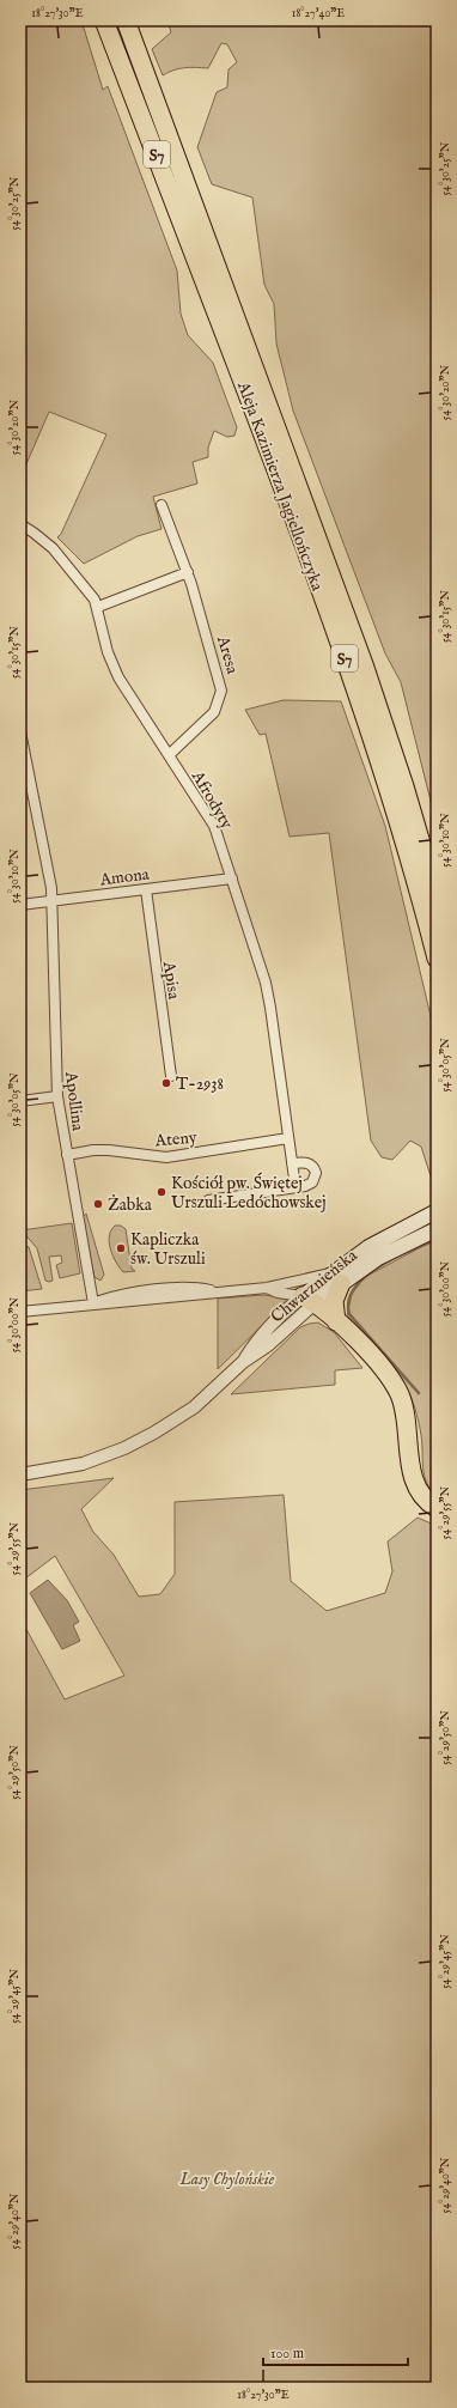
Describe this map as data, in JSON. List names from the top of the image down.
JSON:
{
  "streets": {
    "highway": ["S7", "Aleja Kazimierza Jagiellończyka"],
    "main road": ["Chwarznieńska"],
    "street": [
      "Aresa",
      "Afrodyty",
      "Amona",
      "Apisa",
      "Apollina",
      "Ateny"
    ]
  },
  "crossings": [
    ["Aresa", "Afrodyty"],
    ["Afrodyty", "Amona"],
    ["Afrodyty", "Ateny"],
    ["Amona", "Apisa"],
    ["Amona", "Apollina"],
    ["Apollina", "Ateny"],
    ["Apollina", "Chwarznieńska"]
  ],
  "parks": ["Lasy Chylońskie"],
  "places": [
    "T-2938",
    "Kościół pw. Świętej Urszuli Ledóchowskej",
    "Żabka",
    "Kapliczka św. Urszuli"
  ],
  "scale_bar": "100 m",
  "coordinates": [
    "18°27'30\"E",
    "18°27'40\"E",
    "54°30'25\"N",
    "54°30'20\"N",
    "54°30'15\"N",
    "54°30'10\"N",
    "54°30'05\"N",
    "54°30'00\"N",
    "54°29'55\"N",
    "54°29'50\"N",
    "54°29'45\"N",
    "54°29'40\"N"
  ]
}
